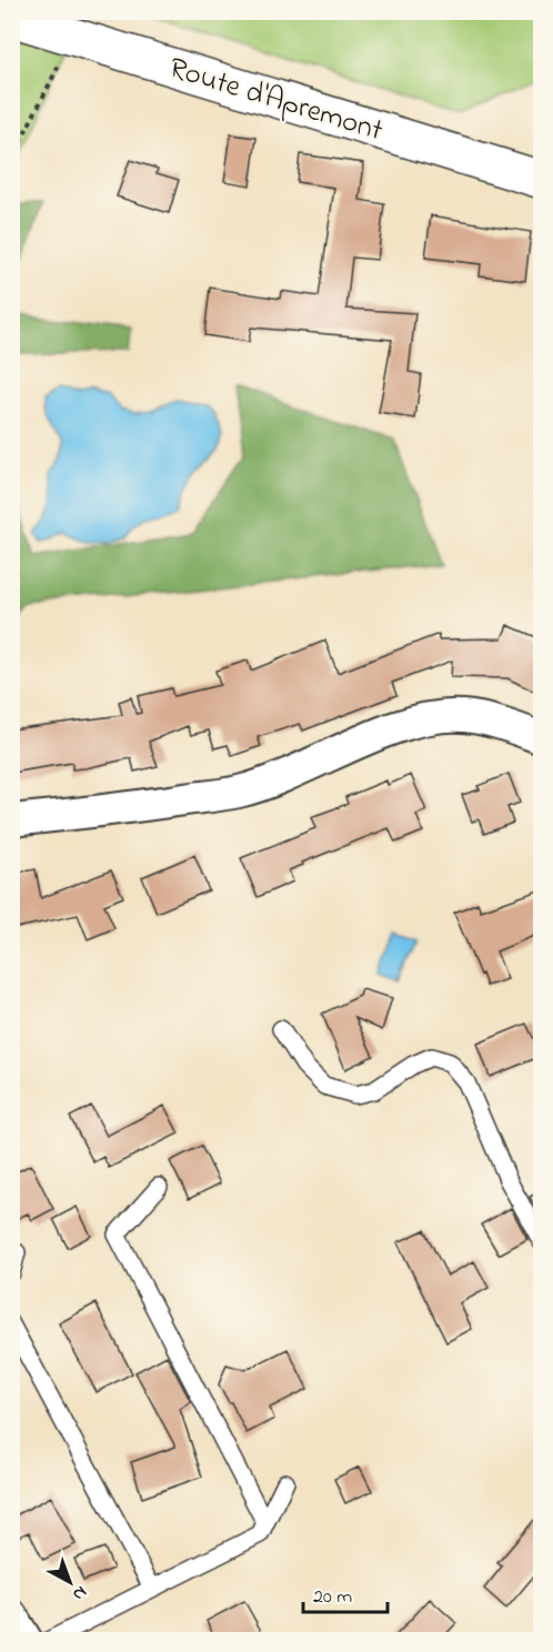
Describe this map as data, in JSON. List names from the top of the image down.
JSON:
{
  "streets": {
    "street": ["Route d'Apremont"]
  },
  "scale_bar": "20 m",
  "north": "bottom right"
}
